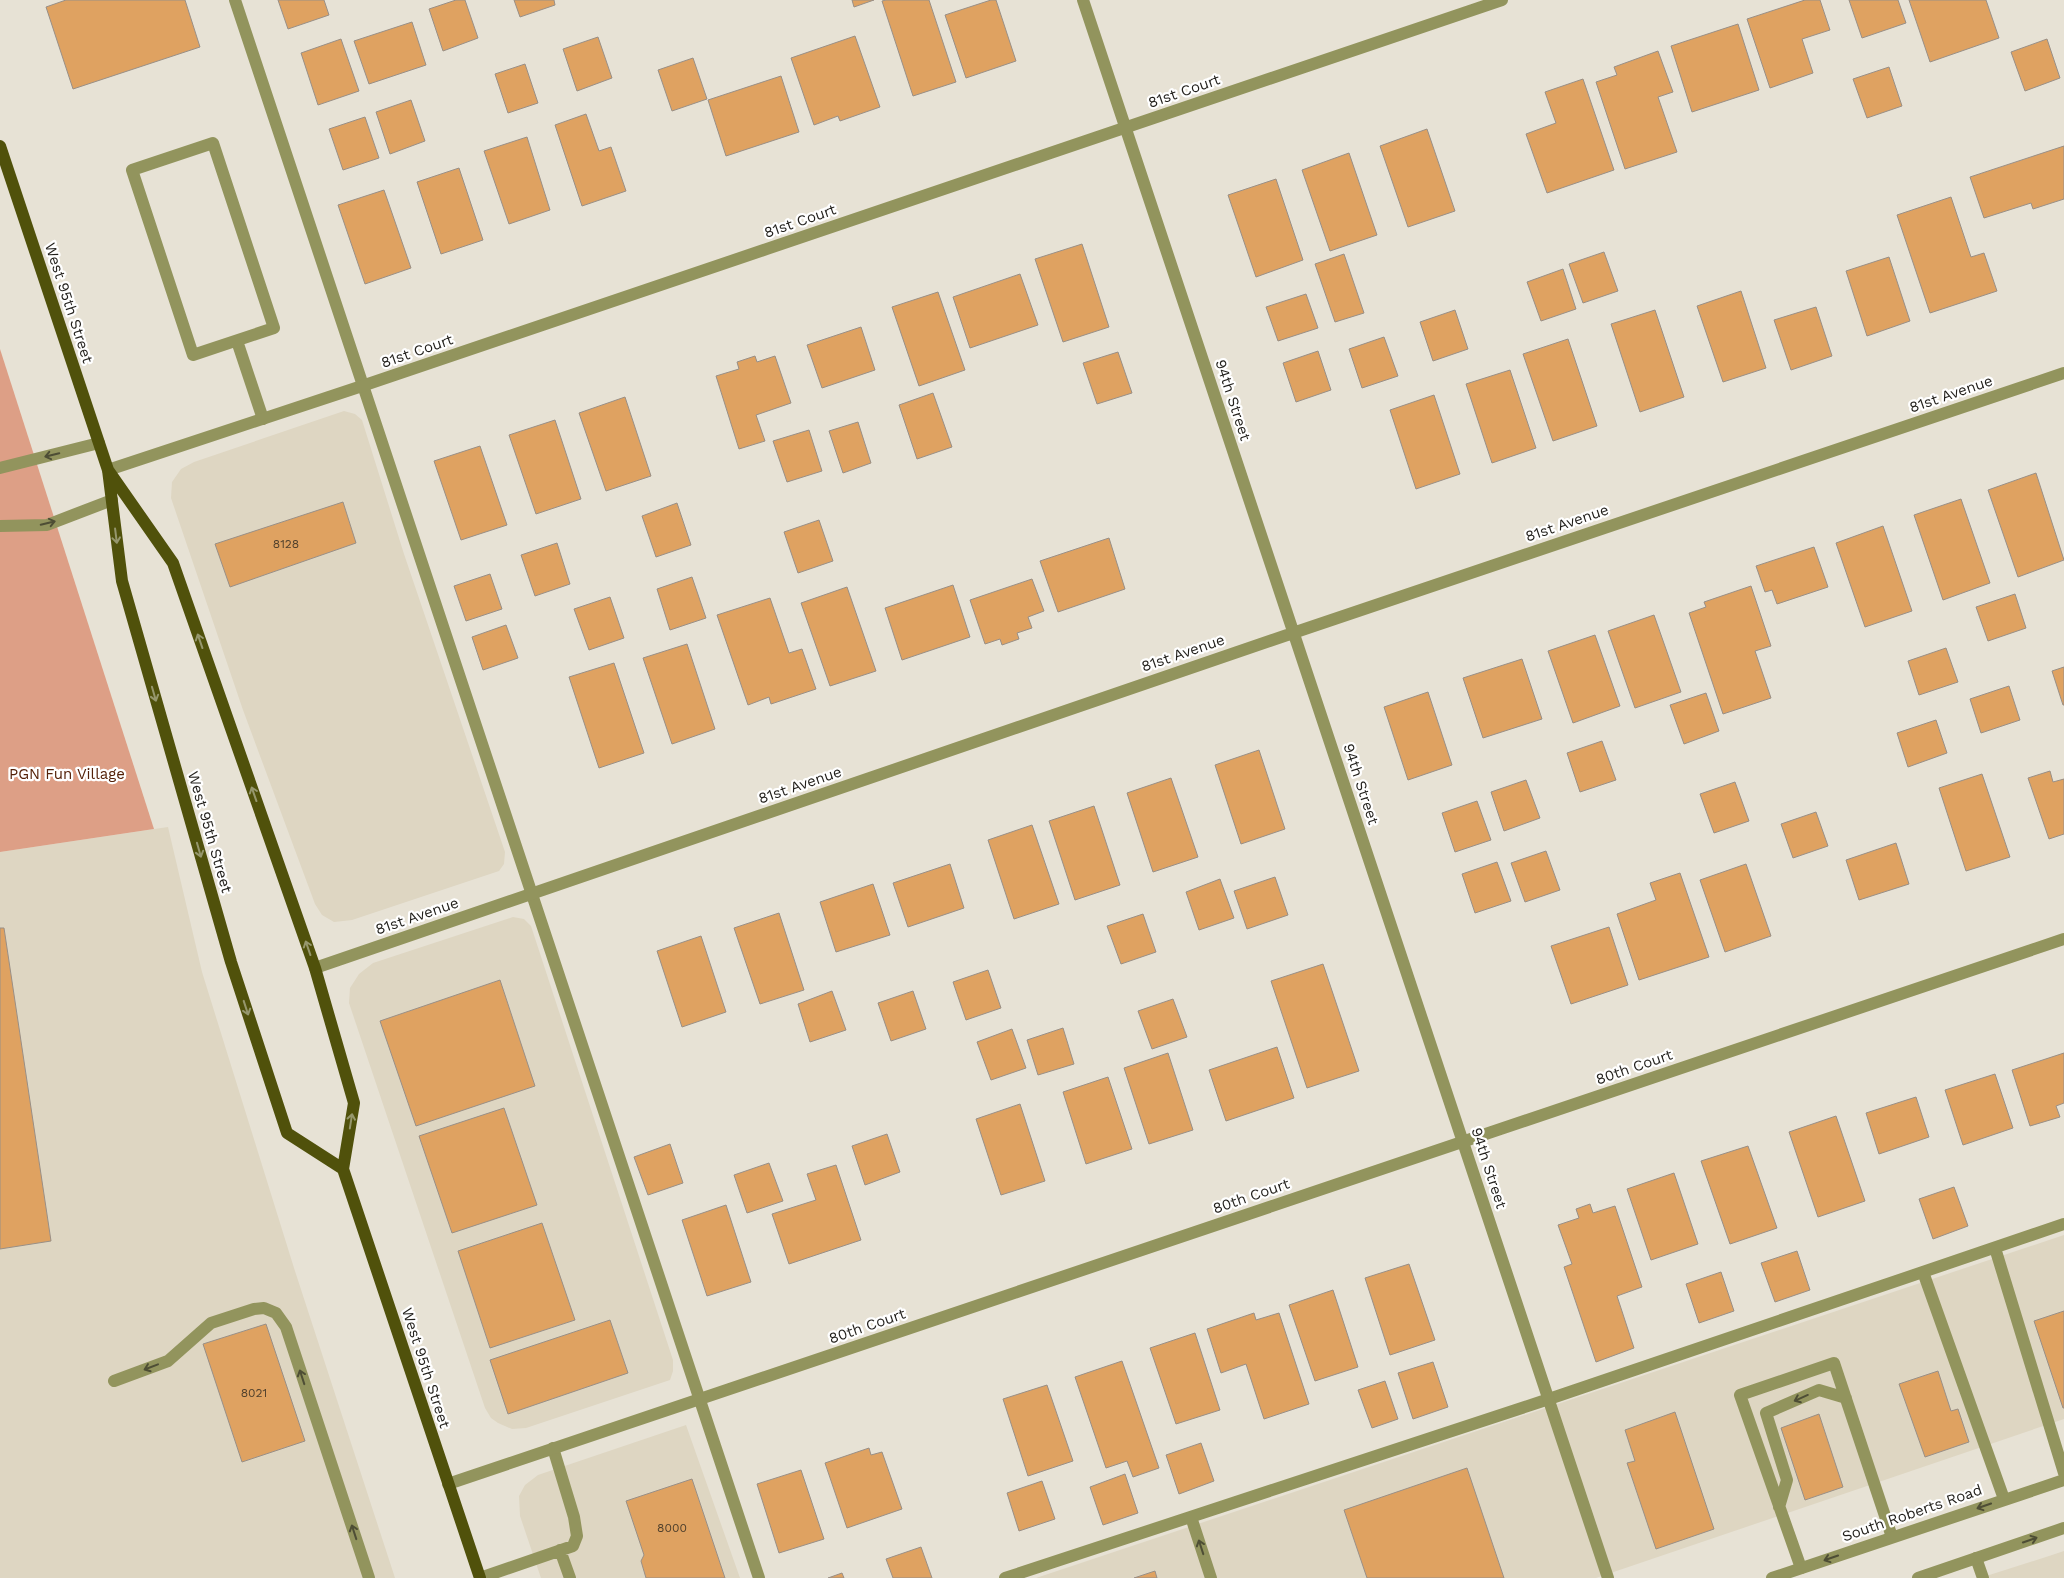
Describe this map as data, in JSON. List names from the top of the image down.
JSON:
{
  "streets": {
    "main road": ["West 95th Street"],
    "street": [
      "81st Court",
      "81st Avenue",
      "94th Street",
      "80th Court",
      "South Roberts Road"
    ]
  },
  "crossings": [
    ["81st Court", "West 95th Street"],
    ["81st Court", "94th Street"],
    ["West 95th Street", "81st Avenue"],
    ["West 95th Street", "80th Court"],
    ["81st Avenue", "94th Street"],
    ["94th Street", "80th Court"]
  ],
  "parks": ["PGN Fun Village"],
  "house_numbers": ["8128", "8021", "8000"]
}
